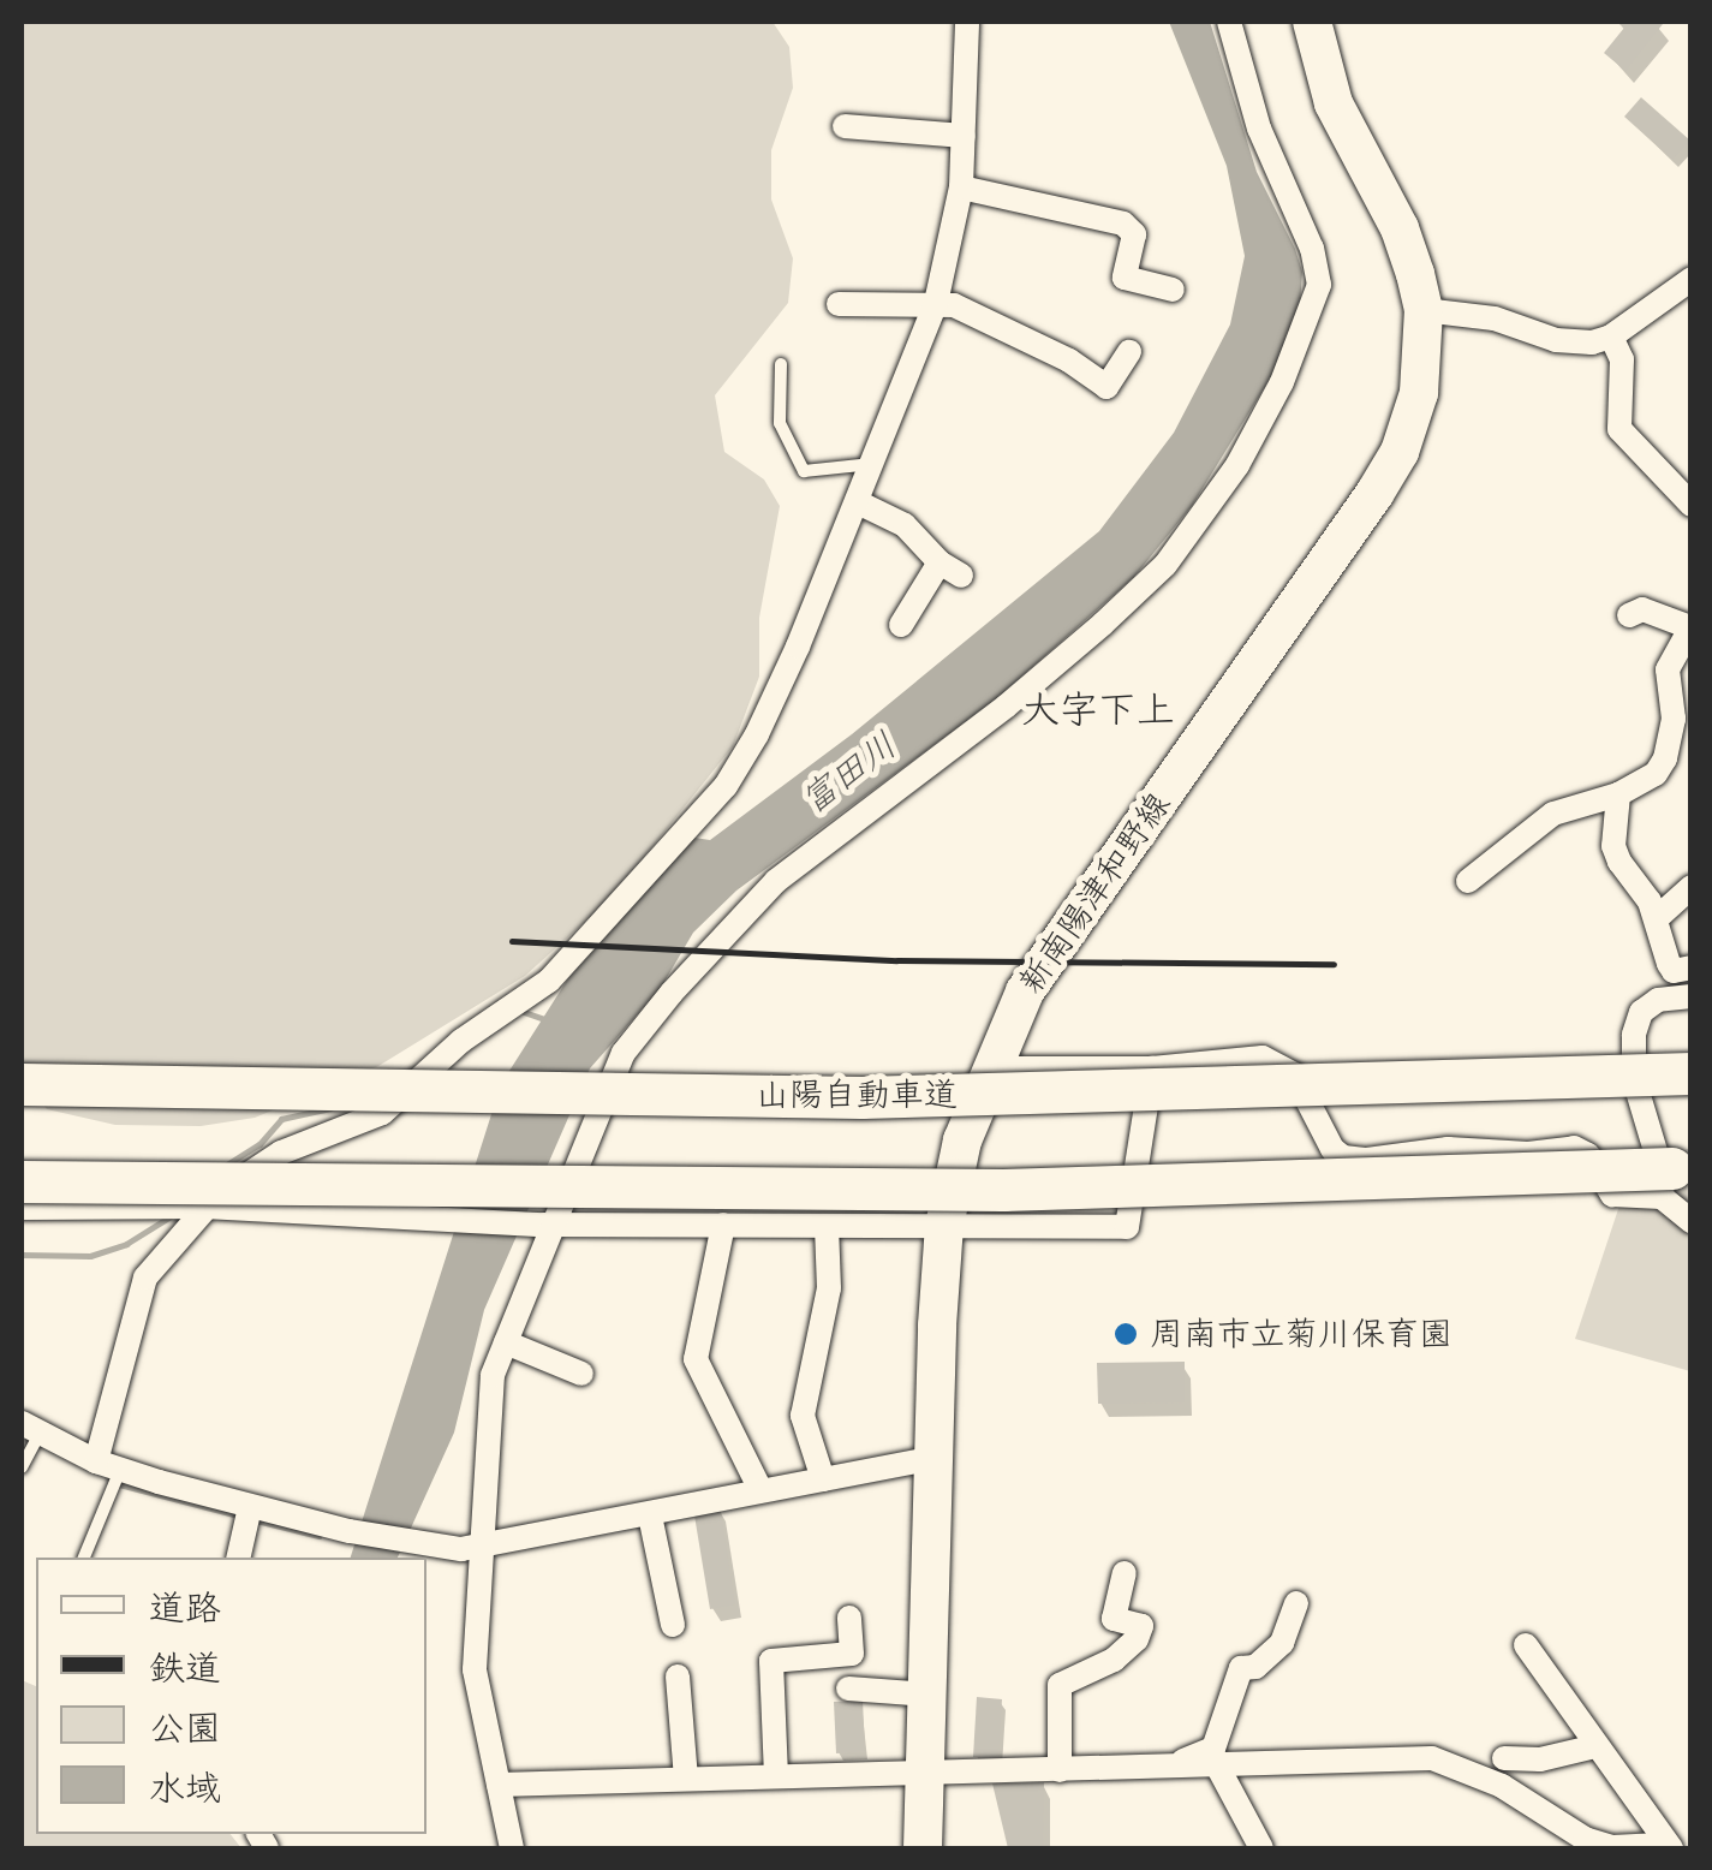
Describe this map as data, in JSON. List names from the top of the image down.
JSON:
{
  "streets": {
    "highway": ["山陽自動車道"],
    "main road": ["新南陽津和野線"]
  },
  "districts": ["大字下上"],
  "water": ["富田川"],
  "places": ["周南市立菊川保育園"],
  "legend": [
    "道路",
    "鉄道",
    "公園",
    "水域"
  ]
}
